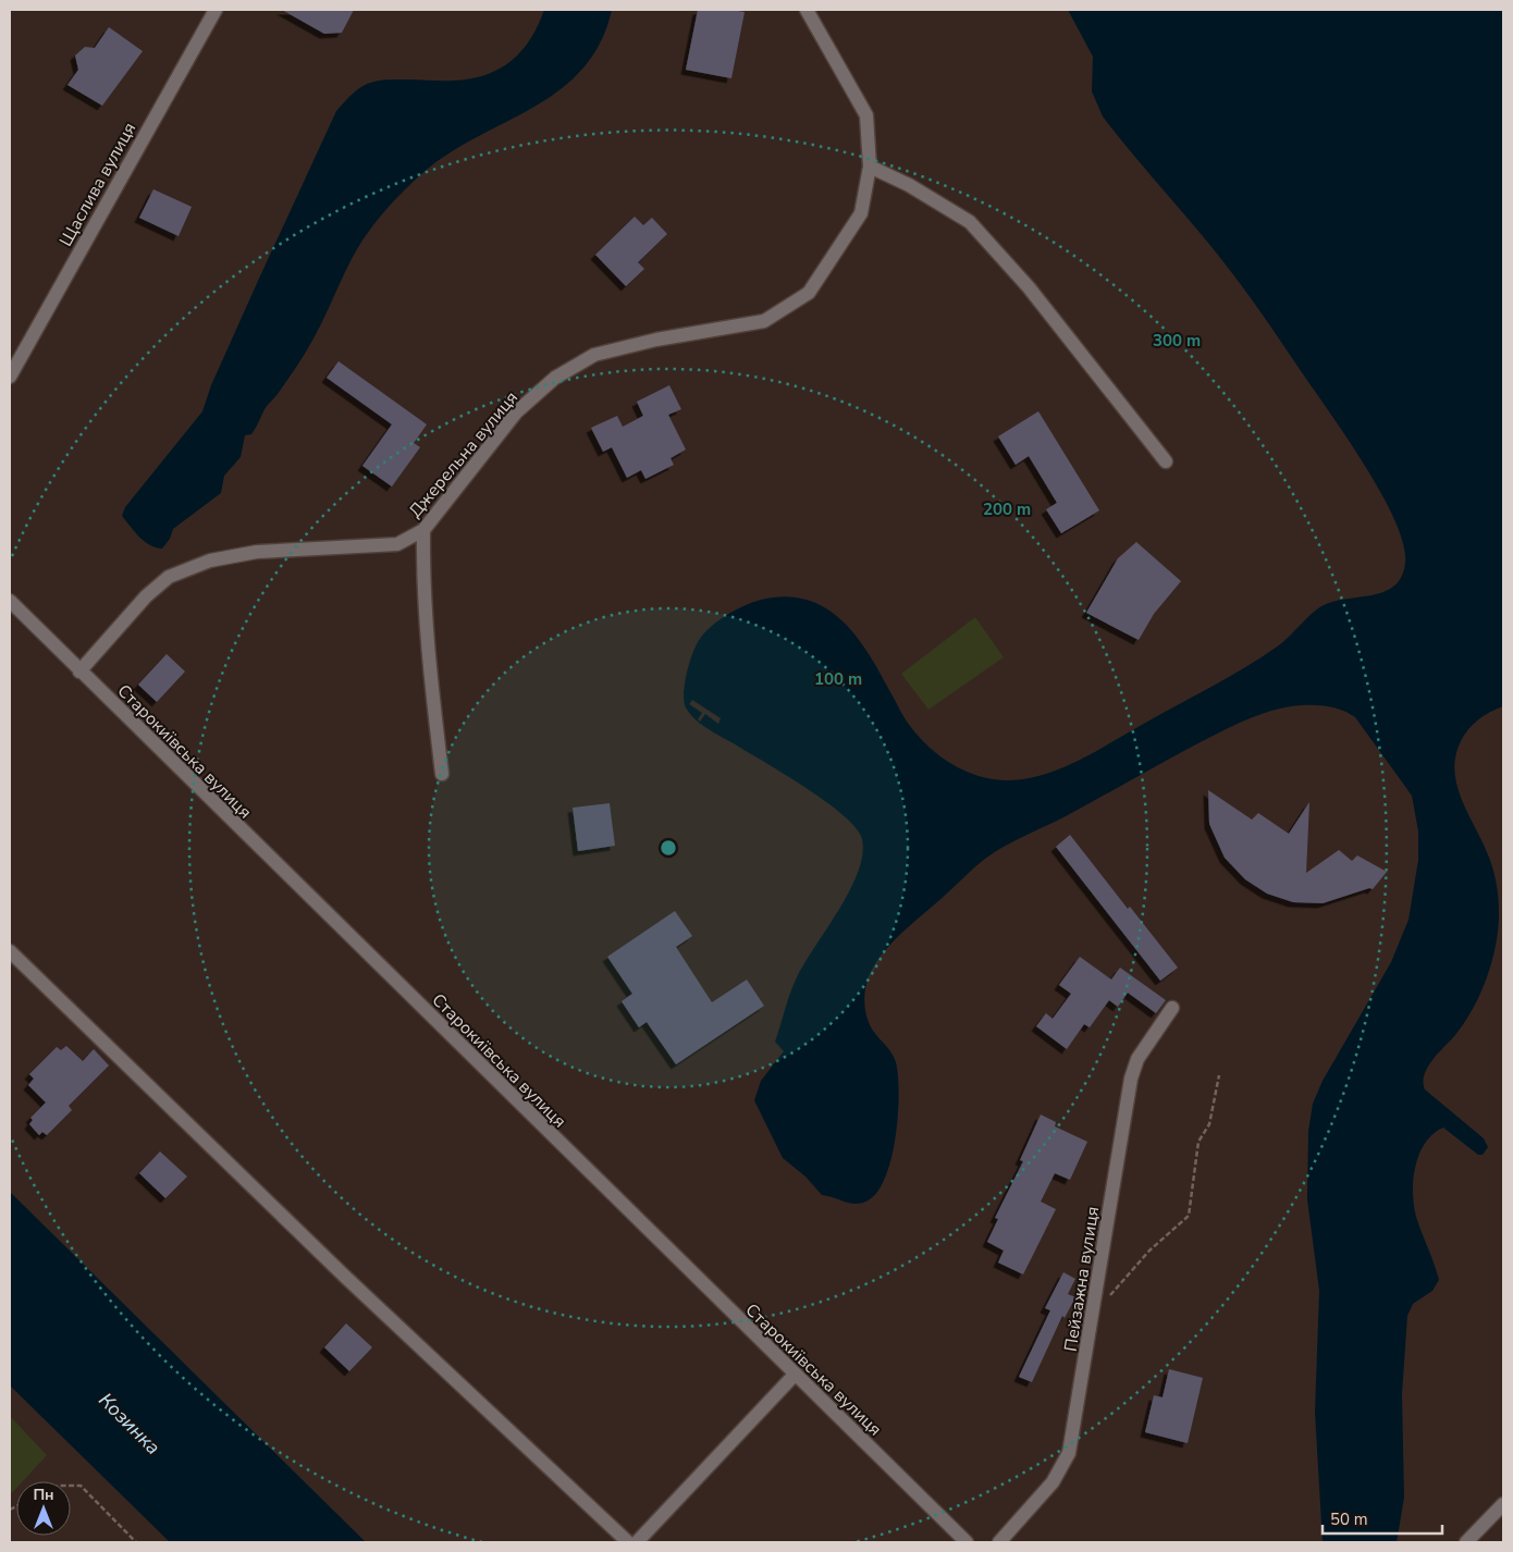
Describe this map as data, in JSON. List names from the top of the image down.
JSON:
{
  "streets": {
    "street": [
      "Щаслива вулиця",
      "Джерельна вулиця",
      "Старокиївська вулиця",
      "Пейзажна вулиця"
    ]
  },
  "crossings": [
    ["Джерельна вулиця", "Старокиївська вулиця"]
  ],
  "water": ["Козинка"],
  "scale_bar": "50 m",
  "north": "top",
  "rings": ["300 m", "200 m", "100 m"]
}
